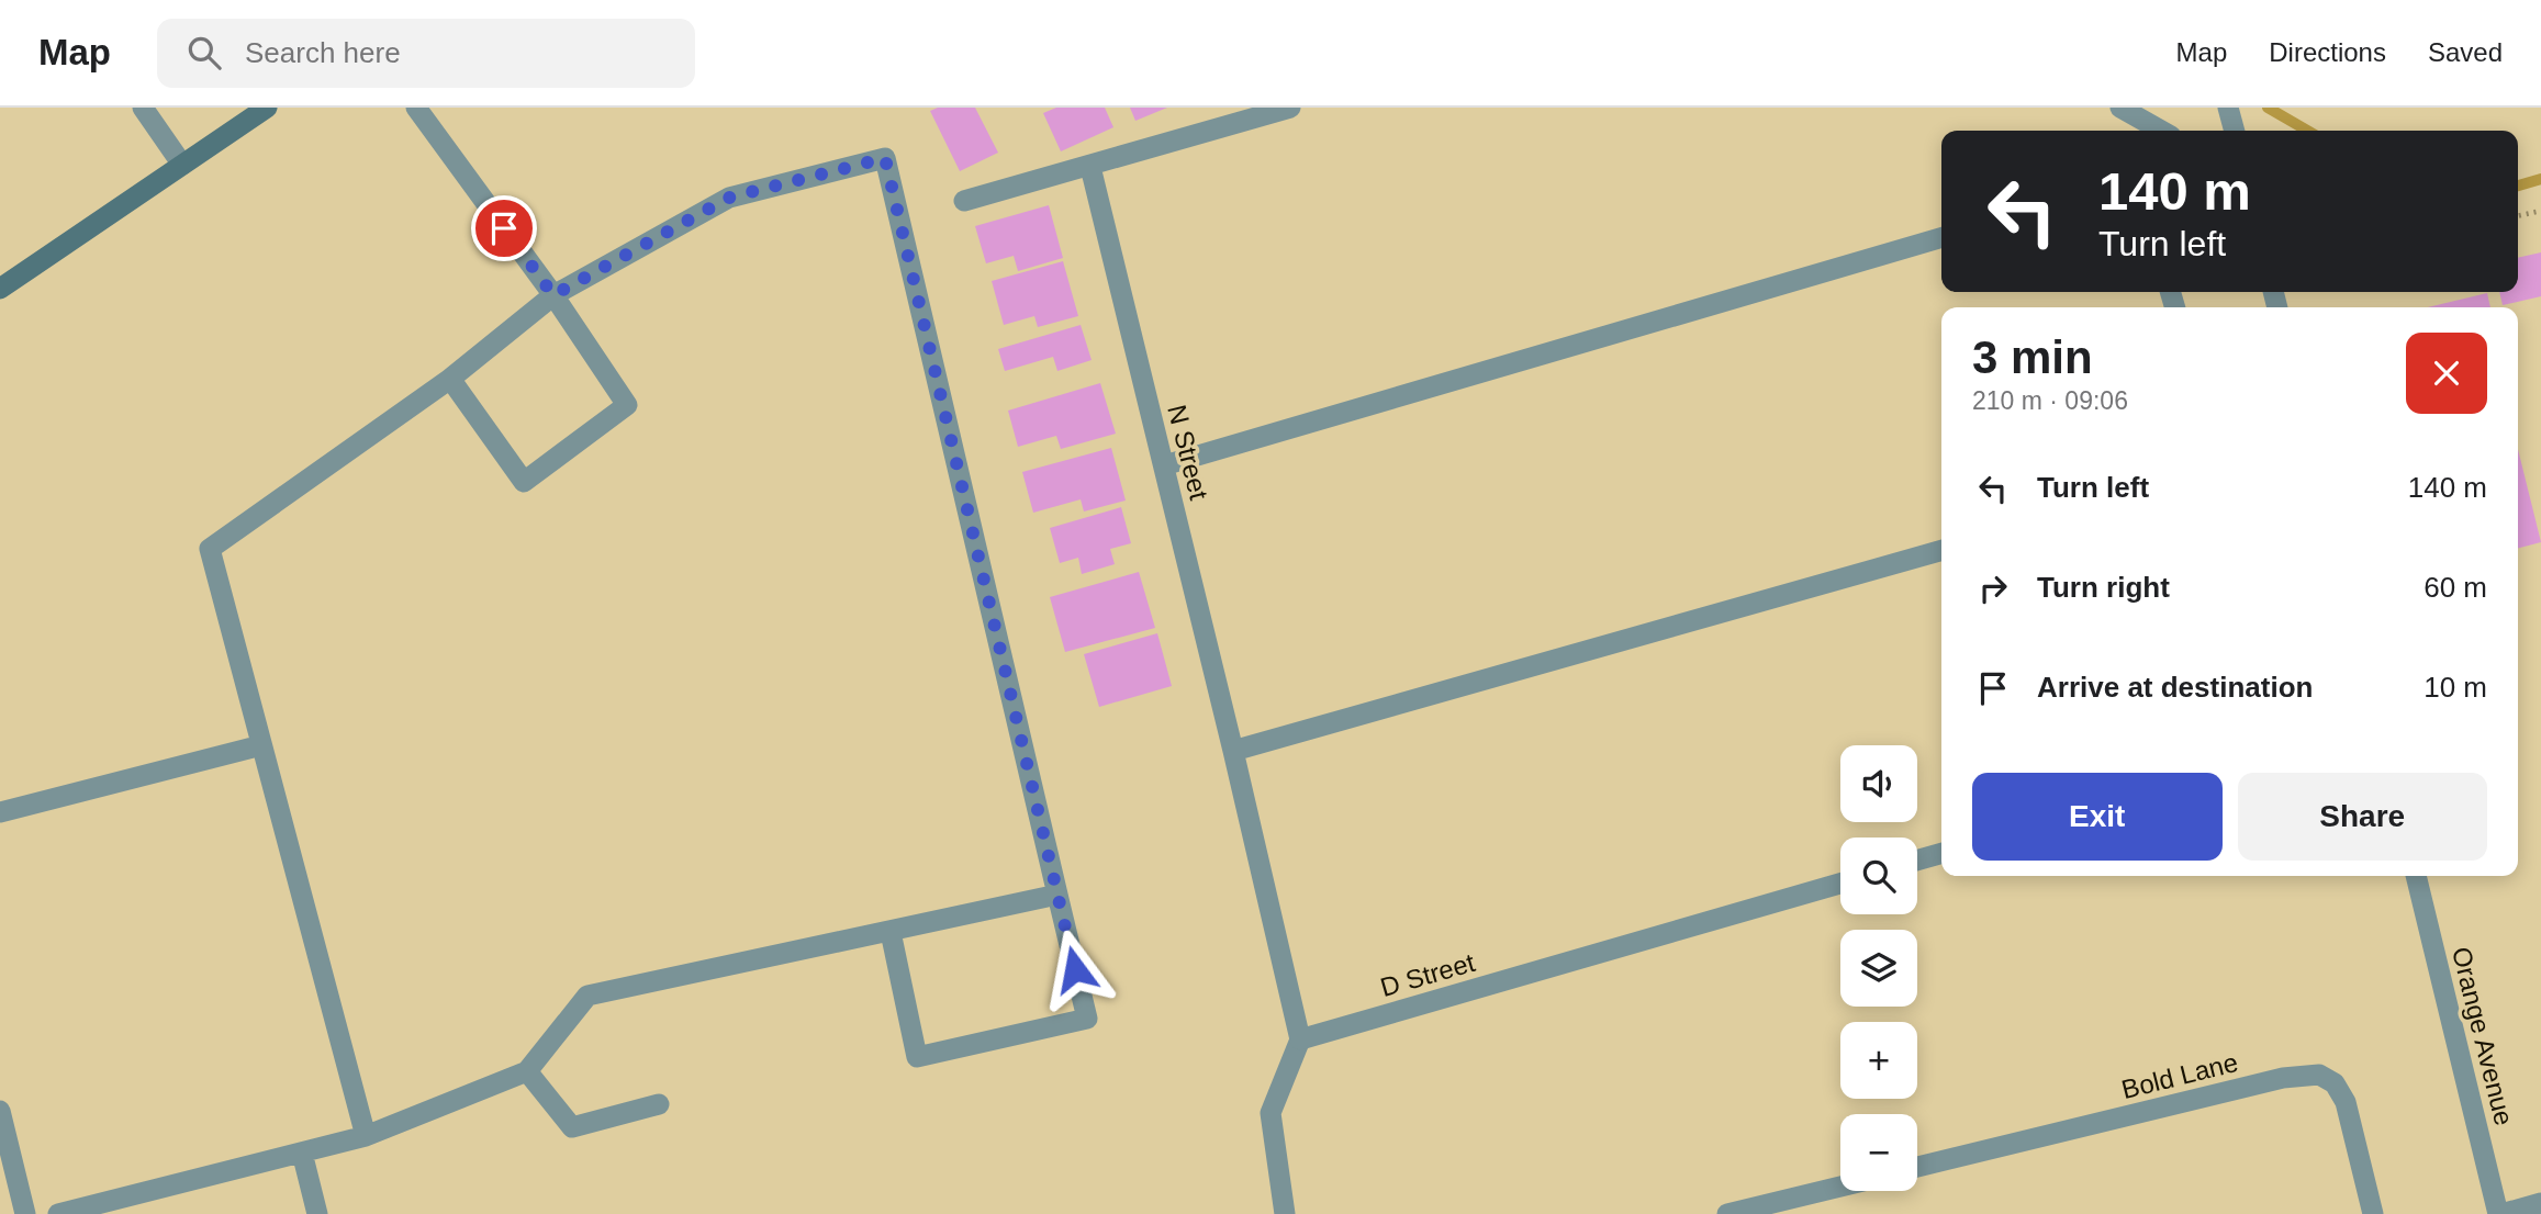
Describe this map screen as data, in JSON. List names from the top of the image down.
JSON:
{
  "streets": {
    "street": [
      "N Street",
      "D Street",
      "Orange Avenue",
      "Bold Lane"
    ]
  },
  "page": {
    "header": "Map",
    "search": "Search here",
    "nav": ["Map", "Directions", "Saved"],
    "turn": ["140 m", "Turn left"],
    "heading": ["3 min", "210 m · 09:06"],
    "list": [
      {
        "name": "Turn left",
        "value": "140 m"
      },
      {
        "name": "Turn right",
        "value": "60 m"
      },
      {
        "name": "Arrive at destination",
        "value": "10 m"
      }
    ],
    "map_buttons": ["+", "−"],
    "buttons": ["Exit", "Share"]
  }
}
